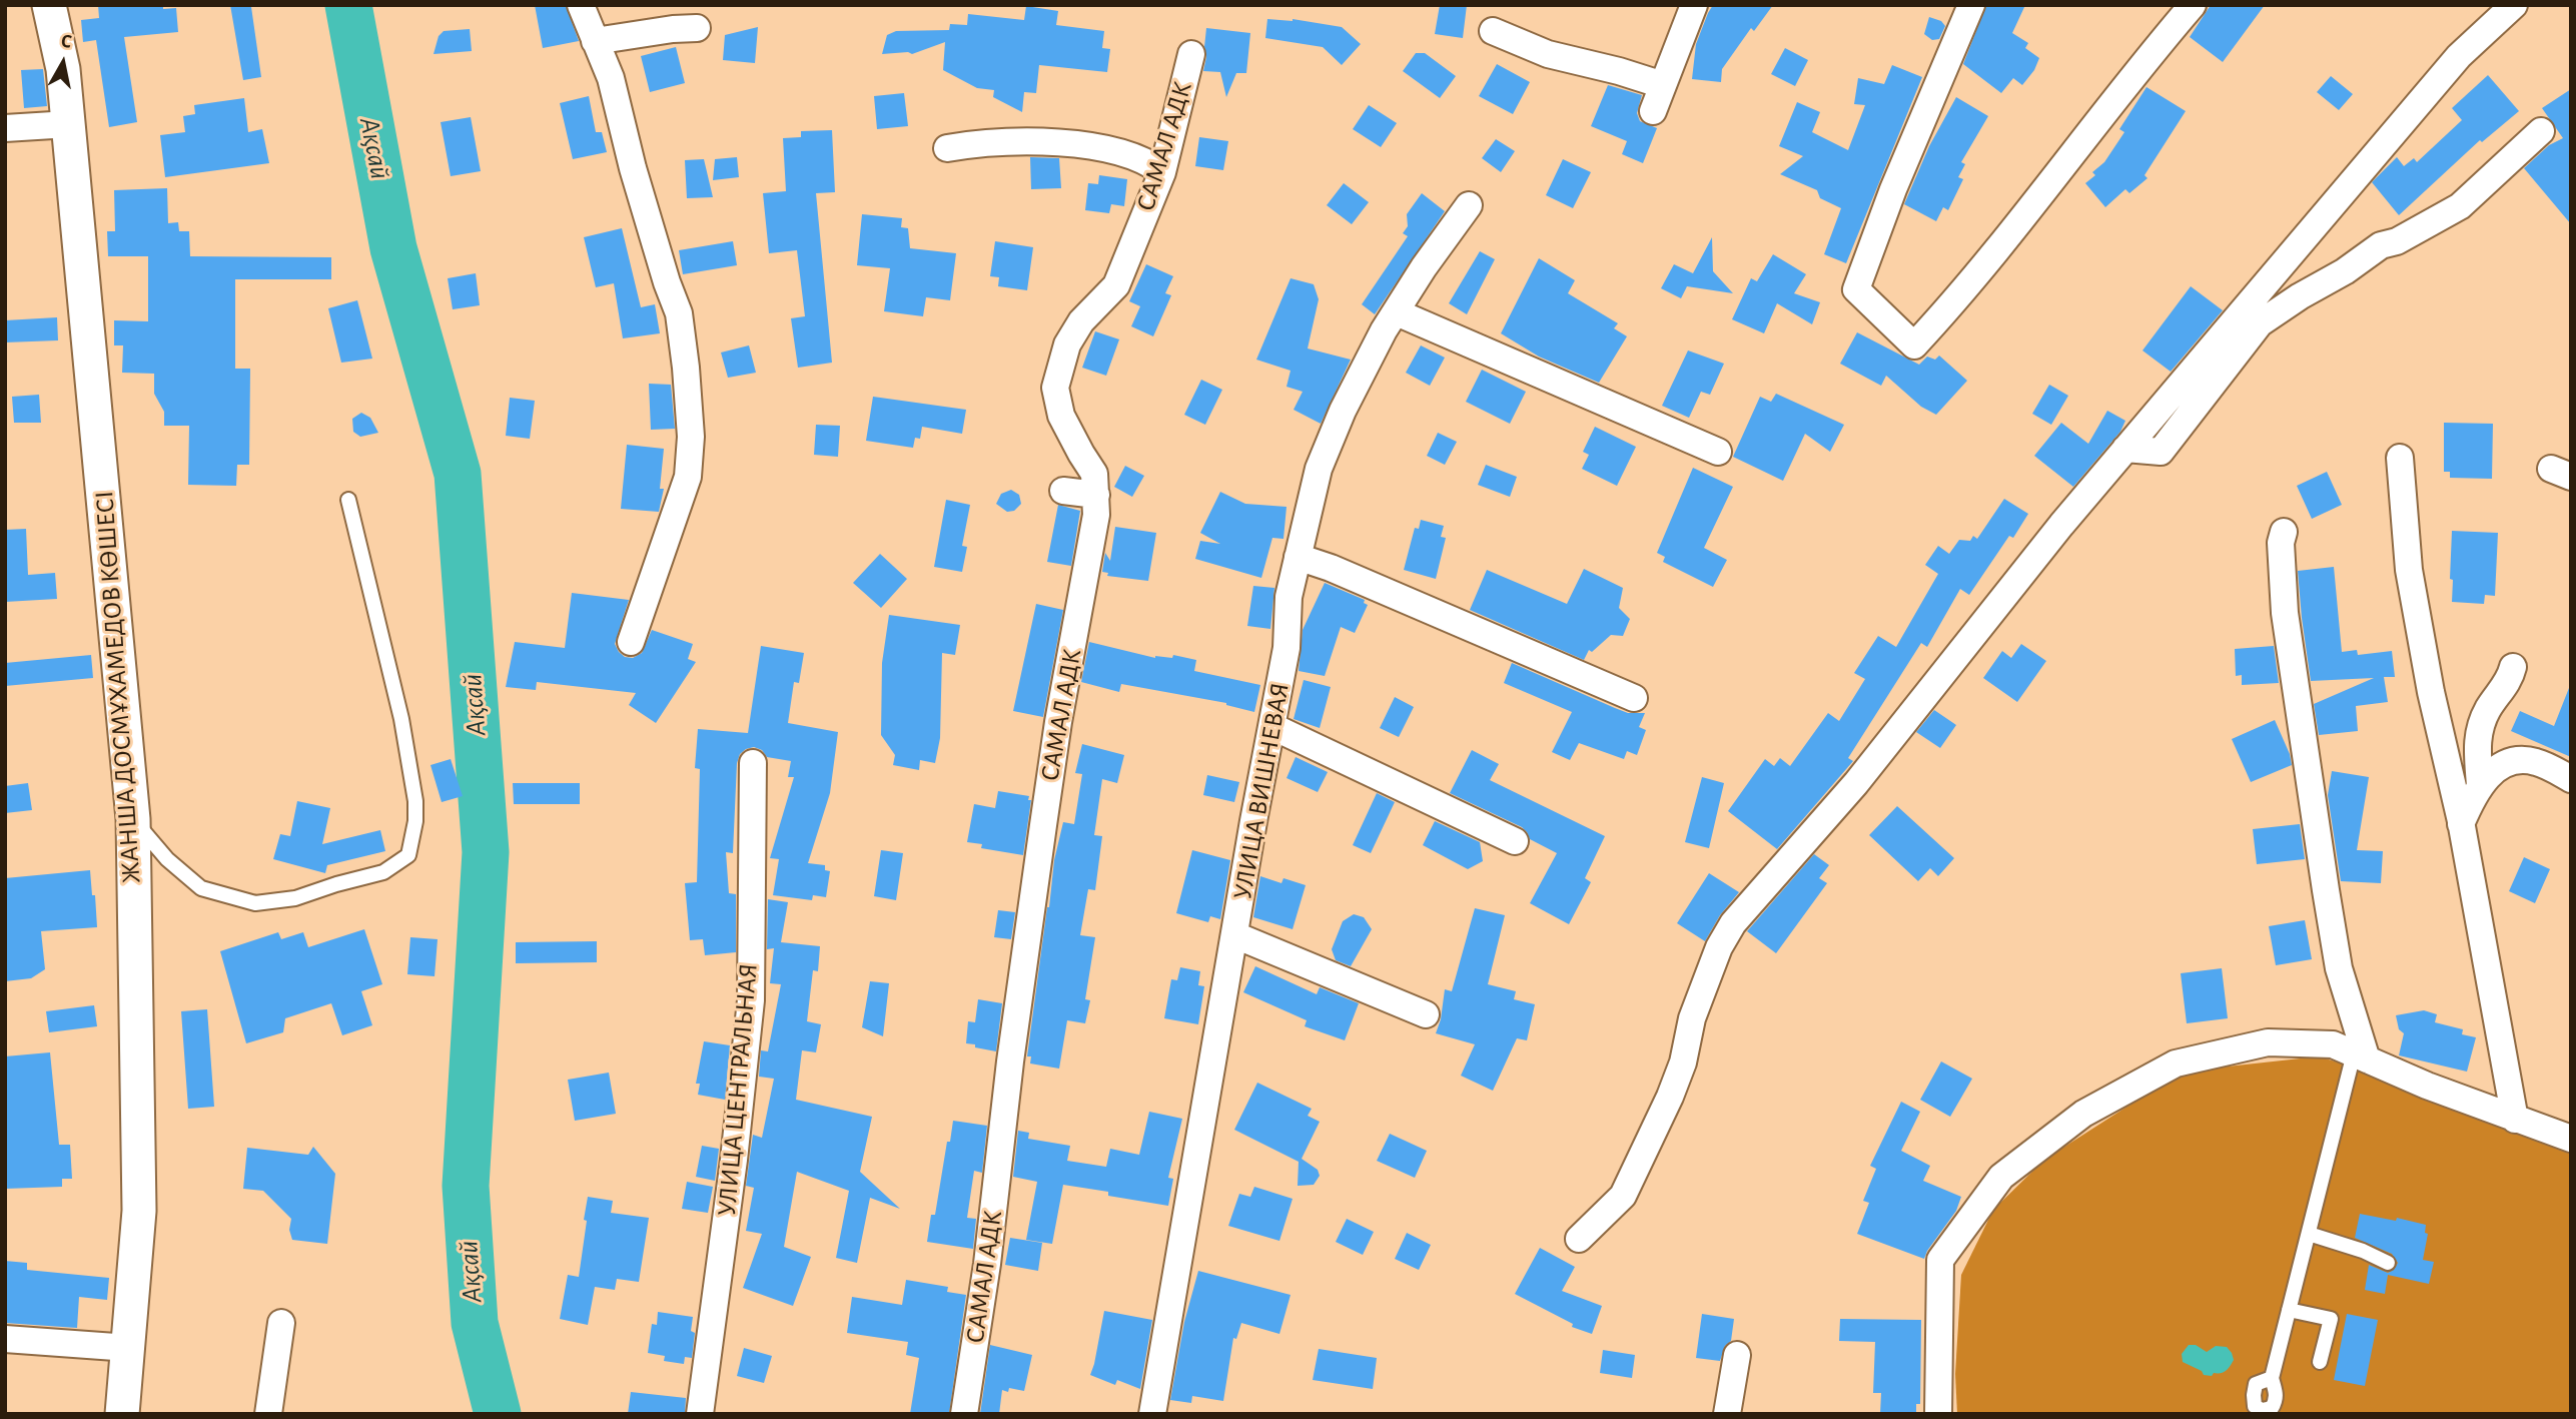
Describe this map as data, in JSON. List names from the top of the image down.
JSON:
{
  "streets": {
    "street": [
      "САМАЛ АДК",
      "ЖАНША ДОСМҰХАМЕДОВ КӨШЕСІ",
      "УЛИЦА ВИШНЕВАЯ",
      "УЛИЦА ЦЕНТРАЛЬНАЯ"
    ]
  },
  "water": ["Ақсай"],
  "north": "top"
}
